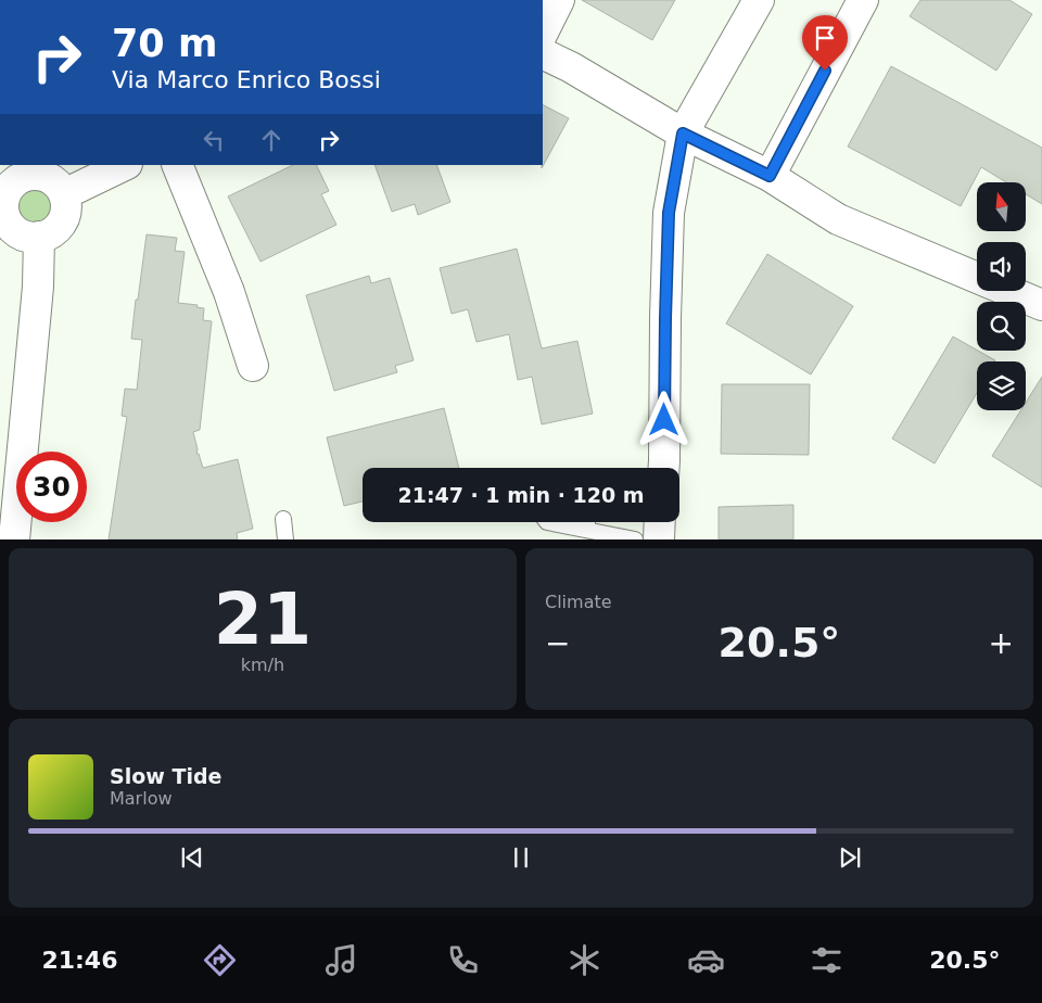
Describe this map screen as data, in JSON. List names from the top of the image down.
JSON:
{
  "north": "top",
  "page": {
    "turn": ["70 m", "Via Marco Enrico Bossi"],
    "limit": "30",
    "trip": "21:47 · 1 min · 120 m",
    "tile": [
      ["21", "km/h"],
      "Climate"
    ],
    "heat": ["−", "20.5°", "+"],
    "song": ["Slow Tide", "Marlow"],
    "tabs": ["21:46", "20.5°"]
  }
}
